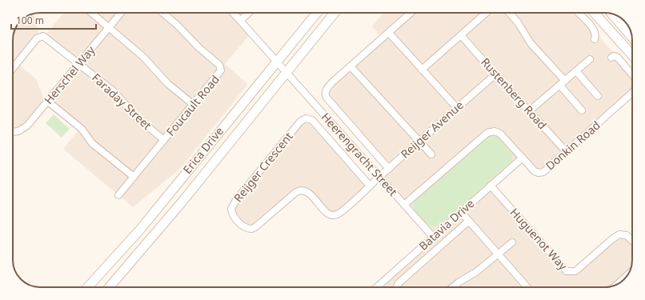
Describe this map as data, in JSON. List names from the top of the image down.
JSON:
{
  "streets": {
    "main road": ["Erica Drive"],
    "street": [
      "Herschel Way",
      "Rustenberg Road",
      "Faraday Street",
      "Foucault Road",
      "Reijger Avenue",
      "Donkin Road",
      "Heerengracht Street",
      "Reijger Crescent",
      "Batavia Drive",
      "Huguenot Way"
    ]
  },
  "crossings": [
    ["Herschel Way", "Faraday Street"],
    ["Rustenberg Road", "Reijger Avenue"],
    ["Rustenberg Road", "Donkin Road"],
    ["Faraday Street", "Foucault Road"],
    ["Reijger Avenue", "Heerengracht Street"],
    ["Reijger Avenue", "Reijger Crescent"],
    ["Donkin Road", "Heerengracht Street"],
    ["Donkin Road", "Batavia Drive"],
    ["Erica Drive", "Heerengracht Street"],
    ["Heerengracht Street", "Batavia Drive"],
    ["Batavia Drive", "Huguenot Way"]
  ],
  "scale_bar": "100 m"
}
